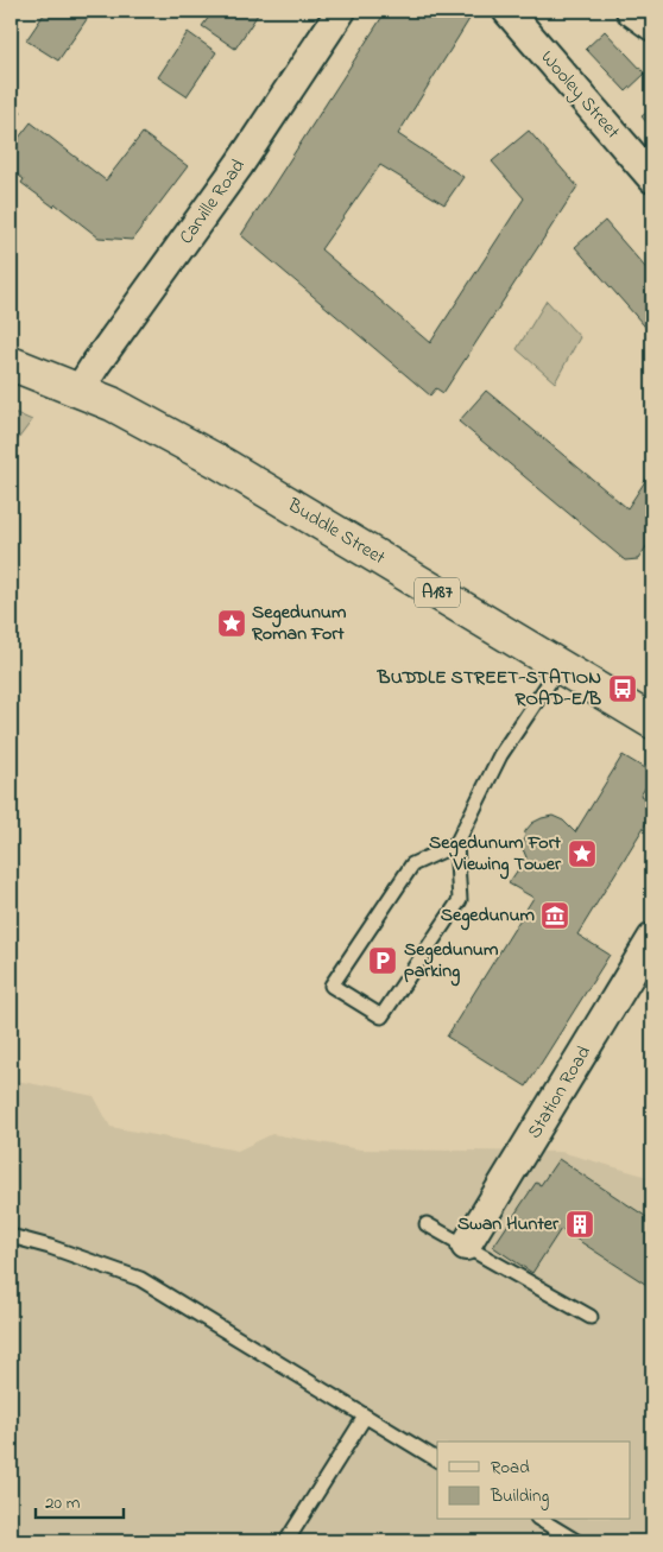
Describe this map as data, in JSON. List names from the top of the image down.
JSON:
{
  "streets": {
    "main road": ["Buddle Street", "A187"],
    "street": ["Wooley Street", "Carville Road", "Station Road"]
  },
  "crossings": [
    ["Carville Road", "Buddle Street"]
  ],
  "places": {
    "place": ["Segedunum Roman Fort", "Segedunum Fort Viewing Tower"],
    "bus stop": ["BUDDLE STREET-STATION ROAD-E/B"],
    "museum": ["Segedunum"],
    "parking": ["Segedunum parking"],
    "building": ["Swan Hunter"]
  },
  "legend": ["Road", "Building"],
  "scale_bar": "20 m"
}
